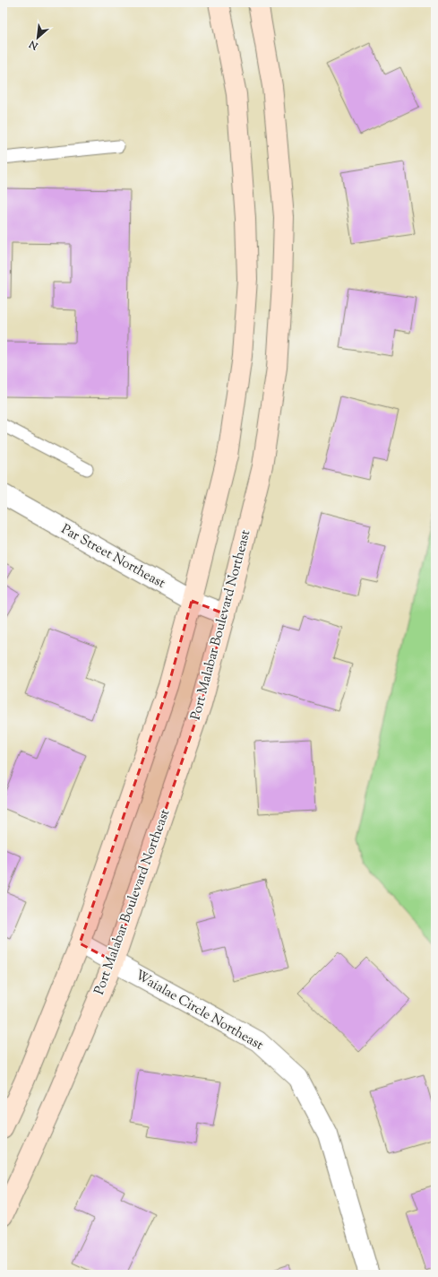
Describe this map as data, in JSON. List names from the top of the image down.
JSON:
{
  "streets": {
    "street": ["Par Street Northeast", "Port Malabar Boulevard Northeast", "Waialae Circle Northeast"]
  },
  "crossings": [
    ["Par Street Northeast", "Port Malabar Boulevard Northeast"],
    ["Port Malabar Boulevard Northeast", "Waialae Circle Northeast"]
  ],
  "north": "bottom left"
}
